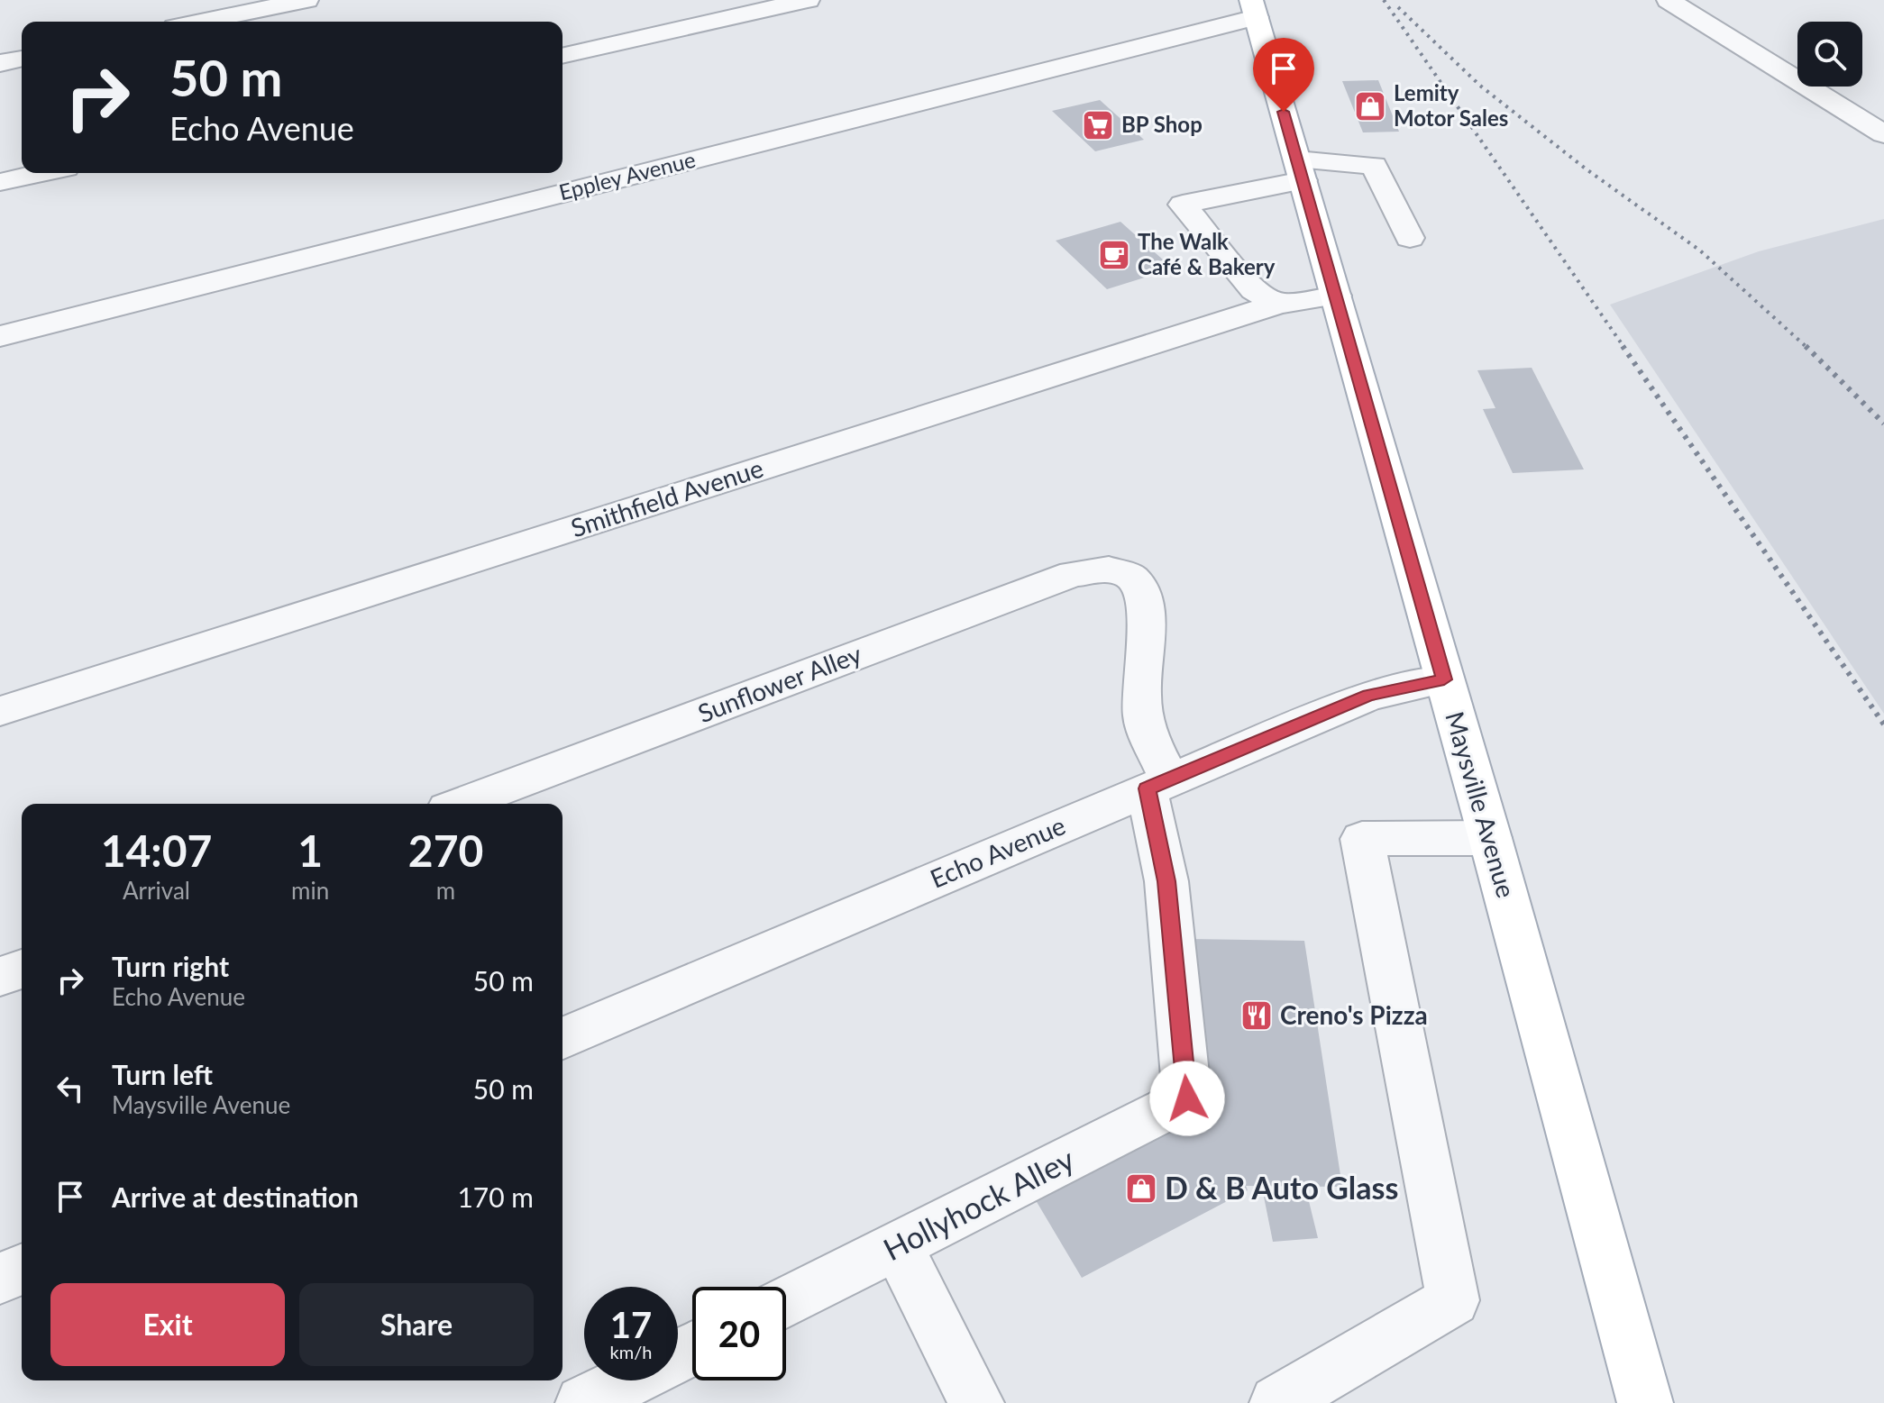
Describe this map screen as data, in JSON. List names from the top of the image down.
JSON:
{
  "streets": {
    "main road": ["Maysville Avenue"],
    "street": [
      "Eppley Avenue",
      "Smithfield Avenue",
      "Sunflower Alley",
      "Echo Avenue",
      "Hollyhock Alley"
    ]
  },
  "crossings": [
    ["Eppley Avenue", "Maysville Avenue"],
    ["Smithfield Avenue", "Maysville Avenue"],
    ["Sunflower Alley", "Echo Avenue"],
    ["Sunflower Alley", "Hollyhock Alley"],
    ["Maysville Avenue", "Echo Avenue"],
    ["Echo Avenue", "Hollyhock Alley"]
  ],
  "places": {
    "shop": ["Lemity Motor Sales", "D & B Auto Glass"],
    "supermarket": ["BP Shop"],
    "cafe": ["The Walk Café & Bakery"],
    "restaurant": ["Creno's Pizza"]
  },
  "page": {
    "turn": ["50 m", "Echo Avenue"],
    "eta": [
      "14:07",
      "Arrival",
      "1",
      "min",
      "270",
      "m"
    ],
    "list": [
      {
        "name": "Turn right",
        "note": "Echo Avenue",
        "value": "50 m"
      },
      {
        "name": "Turn left",
        "note": "Maysville Avenue",
        "value": "50 m"
      },
      {
        "name": "Arrive at destination",
        "value": "170 m"
      }
    ],
    "buttons": ["Exit", "Share"],
    "speed": "17 km/h",
    "limit": "20"
  }
}
